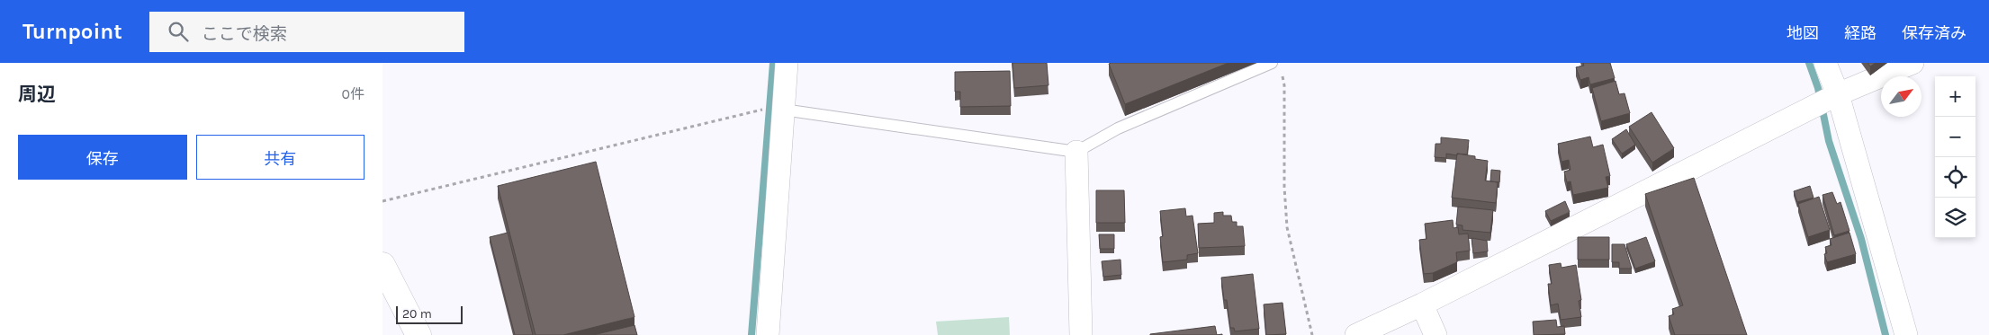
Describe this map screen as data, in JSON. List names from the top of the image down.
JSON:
{
  "scale_bar": "20 m",
  "north": "top right",
  "page": {
    "header": "Turnpoint",
    "search": "ここで検索",
    "nav": ["地図", "経路", "保存済み"],
    "heading": ["周辺", "0件"],
    "map_buttons": ["+", "−"],
    "buttons": ["保存", "共有"],
    "scale": "20 m"
  }
}
